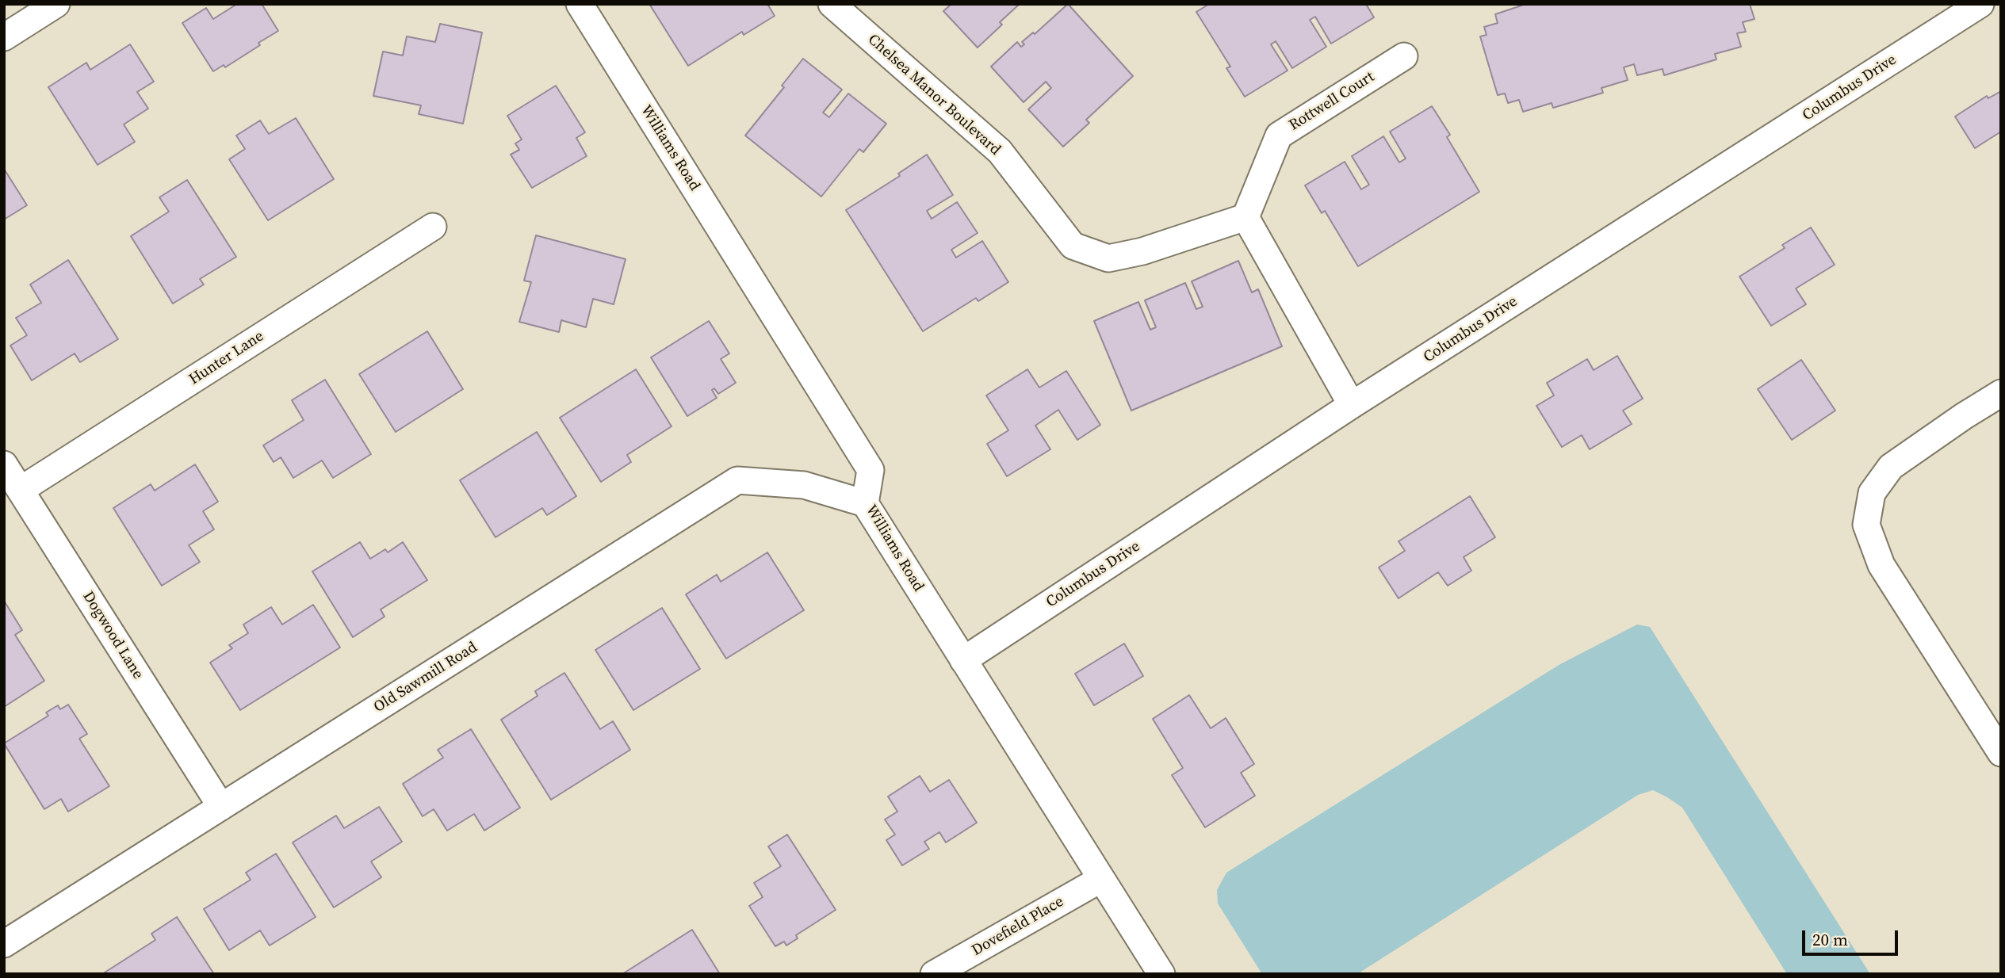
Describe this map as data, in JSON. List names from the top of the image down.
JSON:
{
  "streets": {
    "street": [
      "Columbus Drive",
      "Chelsea Manor Boulevard",
      "Rottwell Court",
      "Williams Road",
      "Hunter Lane",
      "Dogwood Lane",
      "Old Sawmill Road",
      "Dovefield Place"
    ]
  },
  "crossings": [
    ["Columbus Drive", "Williams Road"],
    ["Chelsea Manor Boulevard", "Rottwell Court"],
    ["Williams Road", "Old Sawmill Road"],
    ["Williams Road", "Dovefield Place"],
    ["Hunter Lane", "Dogwood Lane"],
    ["Dogwood Lane", "Old Sawmill Road"]
  ],
  "scale_bar": "20 m"
}
